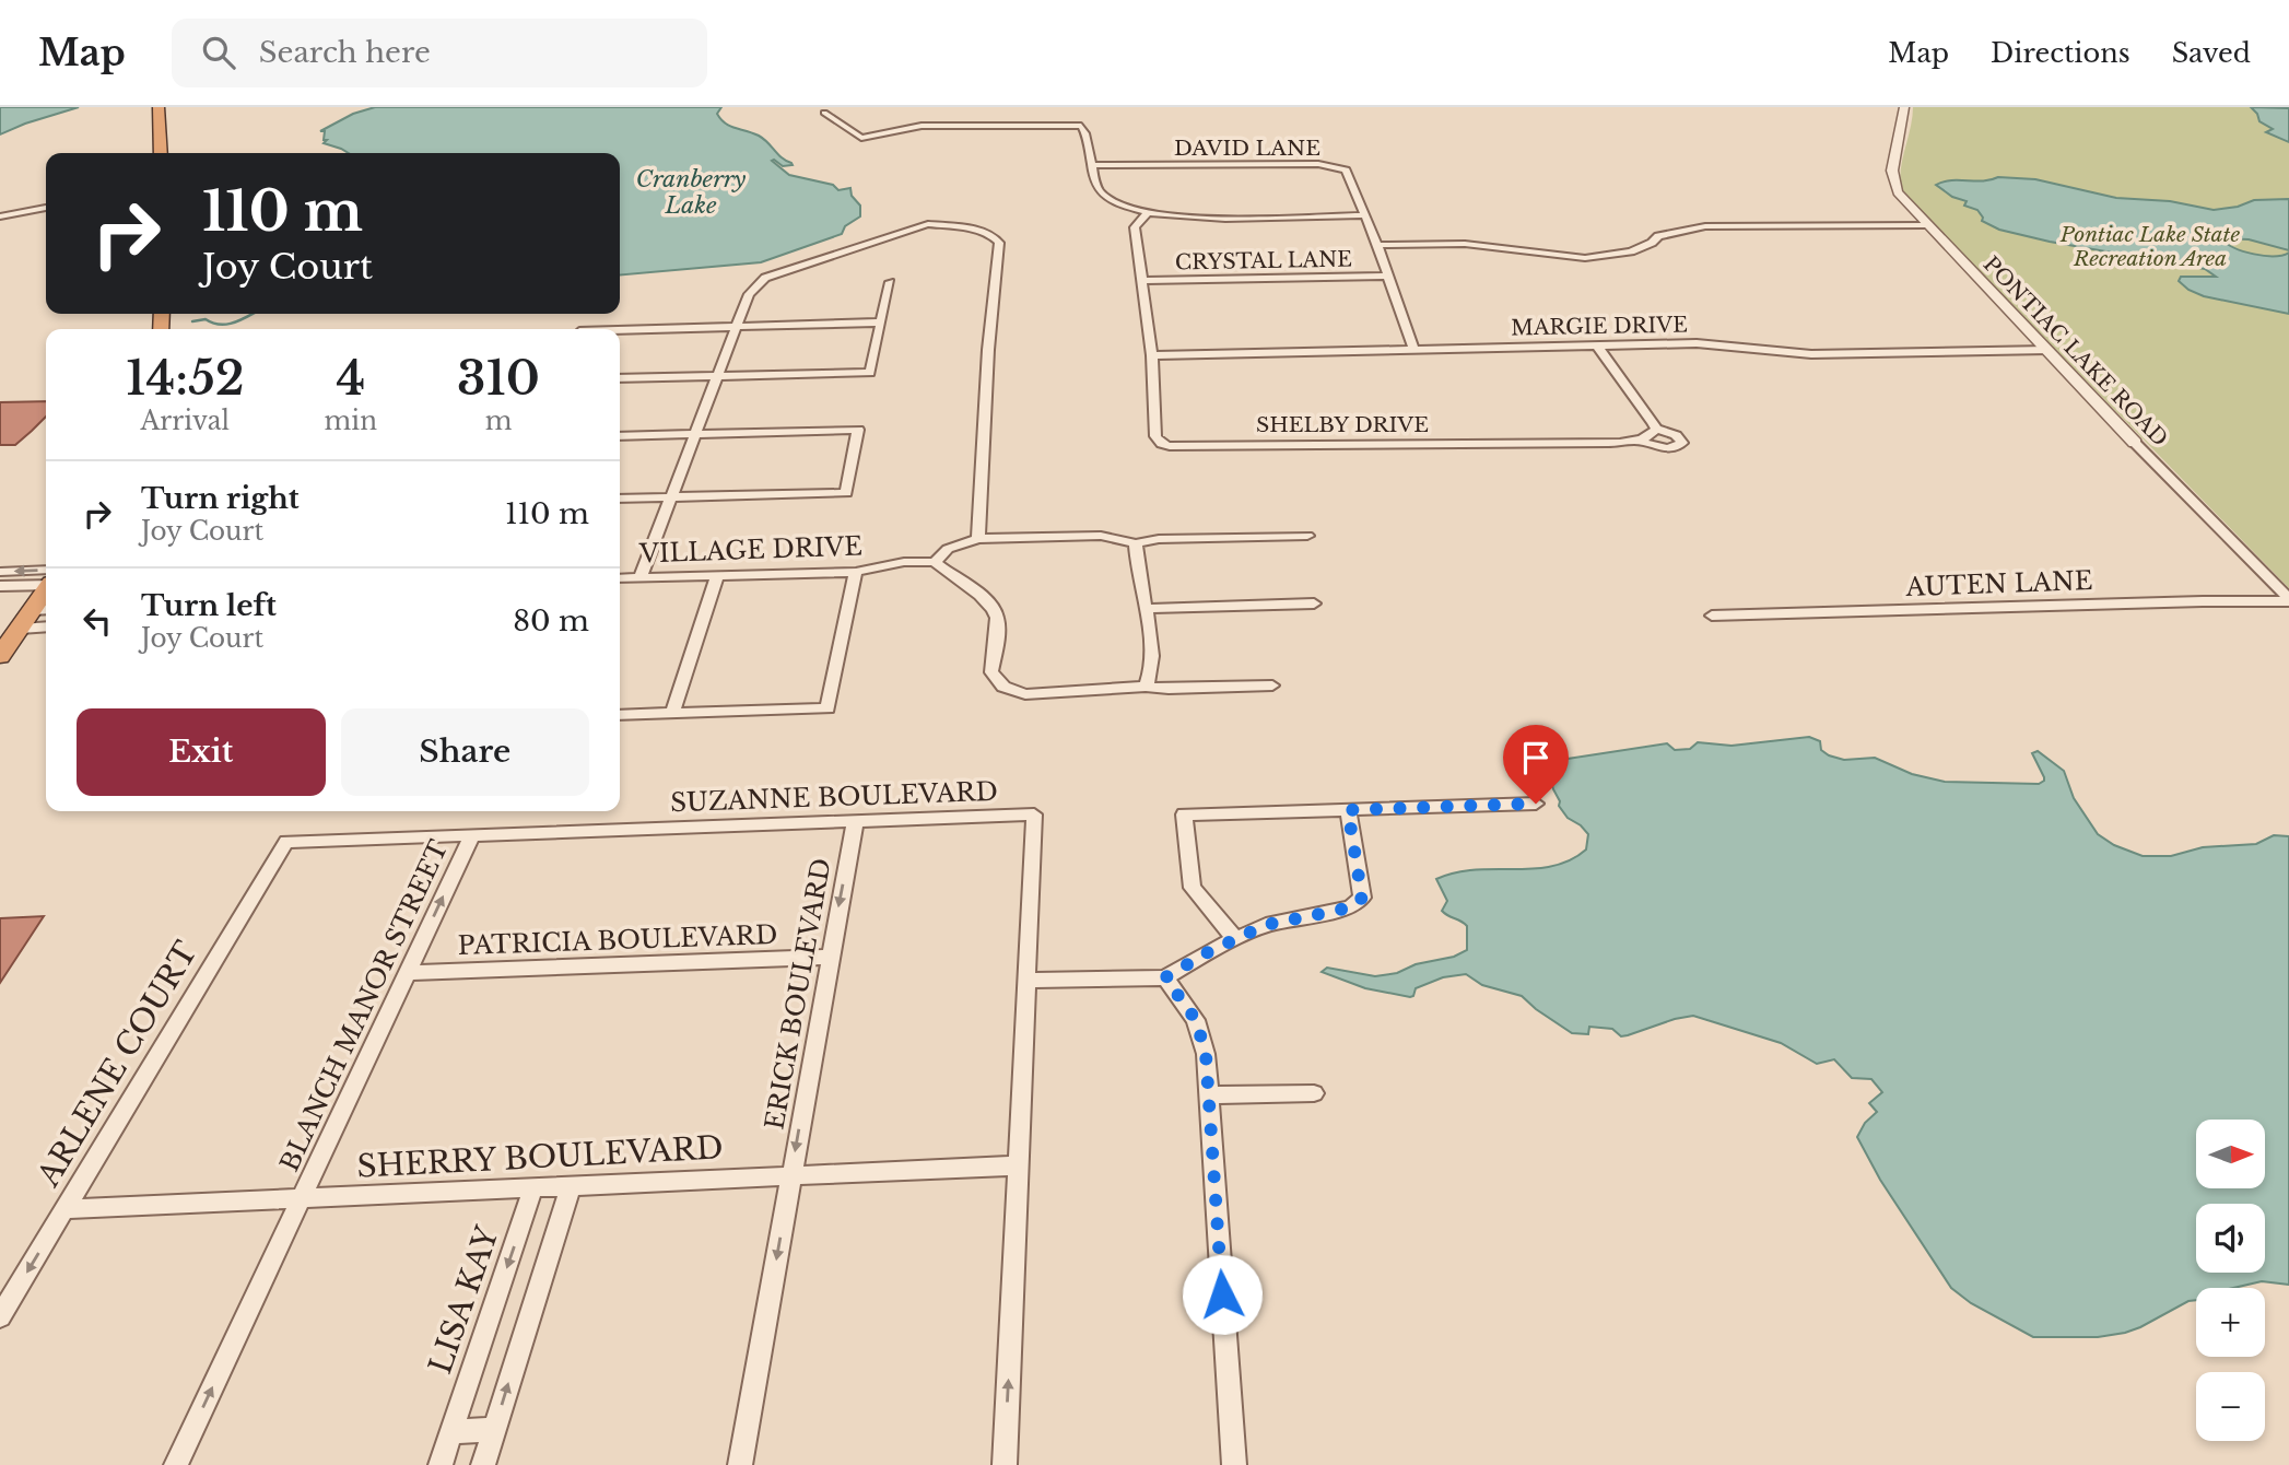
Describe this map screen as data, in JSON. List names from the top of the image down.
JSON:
{
  "streets": {
    "street": [
      "DAVID LANE",
      "CRYSTAL LANE",
      "MARGIE DRIVE",
      "PONTIAC LAKE ROAD",
      "SHELBY DRIVE",
      "VILLAGE DRIVE",
      "AUTEN LANE",
      "SUZANNE BOULEVARD",
      "PATRICIA BOULEVARD",
      "ERICK BOULEVARD",
      "BLANCH MANOR STREET",
      "ARLENE COURT",
      "SHERRY BOULEVARD",
      "LISA KAY"
    ]
  },
  "crossings": [
    ["DAVID LANE", "CRYSTAL LANE"],
    ["DAVID LANE", "MARGIE DRIVE"],
    ["CRYSTAL LANE", "SHELBY DRIVE"],
    ["MARGIE DRIVE", "PONTIAC LAKE ROAD"],
    ["MARGIE DRIVE", "SHELBY DRIVE"],
    ["PONTIAC LAKE ROAD", "AUTEN LANE"],
    ["SUZANNE BOULEVARD", "ERICK BOULEVARD"],
    ["SUZANNE BOULEVARD", "BLANCH MANOR STREET"],
    ["SUZANNE BOULEVARD", "ARLENE COURT"],
    ["SUZANNE BOULEVARD", "SHERRY BOULEVARD"],
    ["PATRICIA BOULEVARD", "ERICK BOULEVARD"],
    ["PATRICIA BOULEVARD", "BLANCH MANOR STREET"],
    ["ERICK BOULEVARD", "SHERRY BOULEVARD"],
    ["BLANCH MANOR STREET", "SHERRY BOULEVARD"],
    ["ARLENE COURT", "SHERRY BOULEVARD"],
    ["SHERRY BOULEVARD", "LISA KAY"]
  ],
  "one_way": ["ERICK BOULEVARD", "BLANCH MANOR STREET"],
  "water": ["Cranberry Lake"],
  "parks": ["Pontiac Lake State Recreation Area"],
  "north": "right",
  "page": {
    "header": "Map",
    "search": "Search here",
    "nav": ["Map", "Directions", "Saved"],
    "turn": ["110 m", "Joy Court"],
    "eta": [
      "14:52",
      "Arrival",
      "4",
      "min",
      "310",
      "m"
    ],
    "list": [
      {
        "name": "Turn right",
        "note": "Joy Court",
        "value": "110 m"
      },
      {
        "name": "Turn left",
        "note": "Joy Court",
        "value": "80 m"
      }
    ],
    "buttons": ["Exit", "Share"],
    "map_buttons": ["+", "−"]
  }
}
